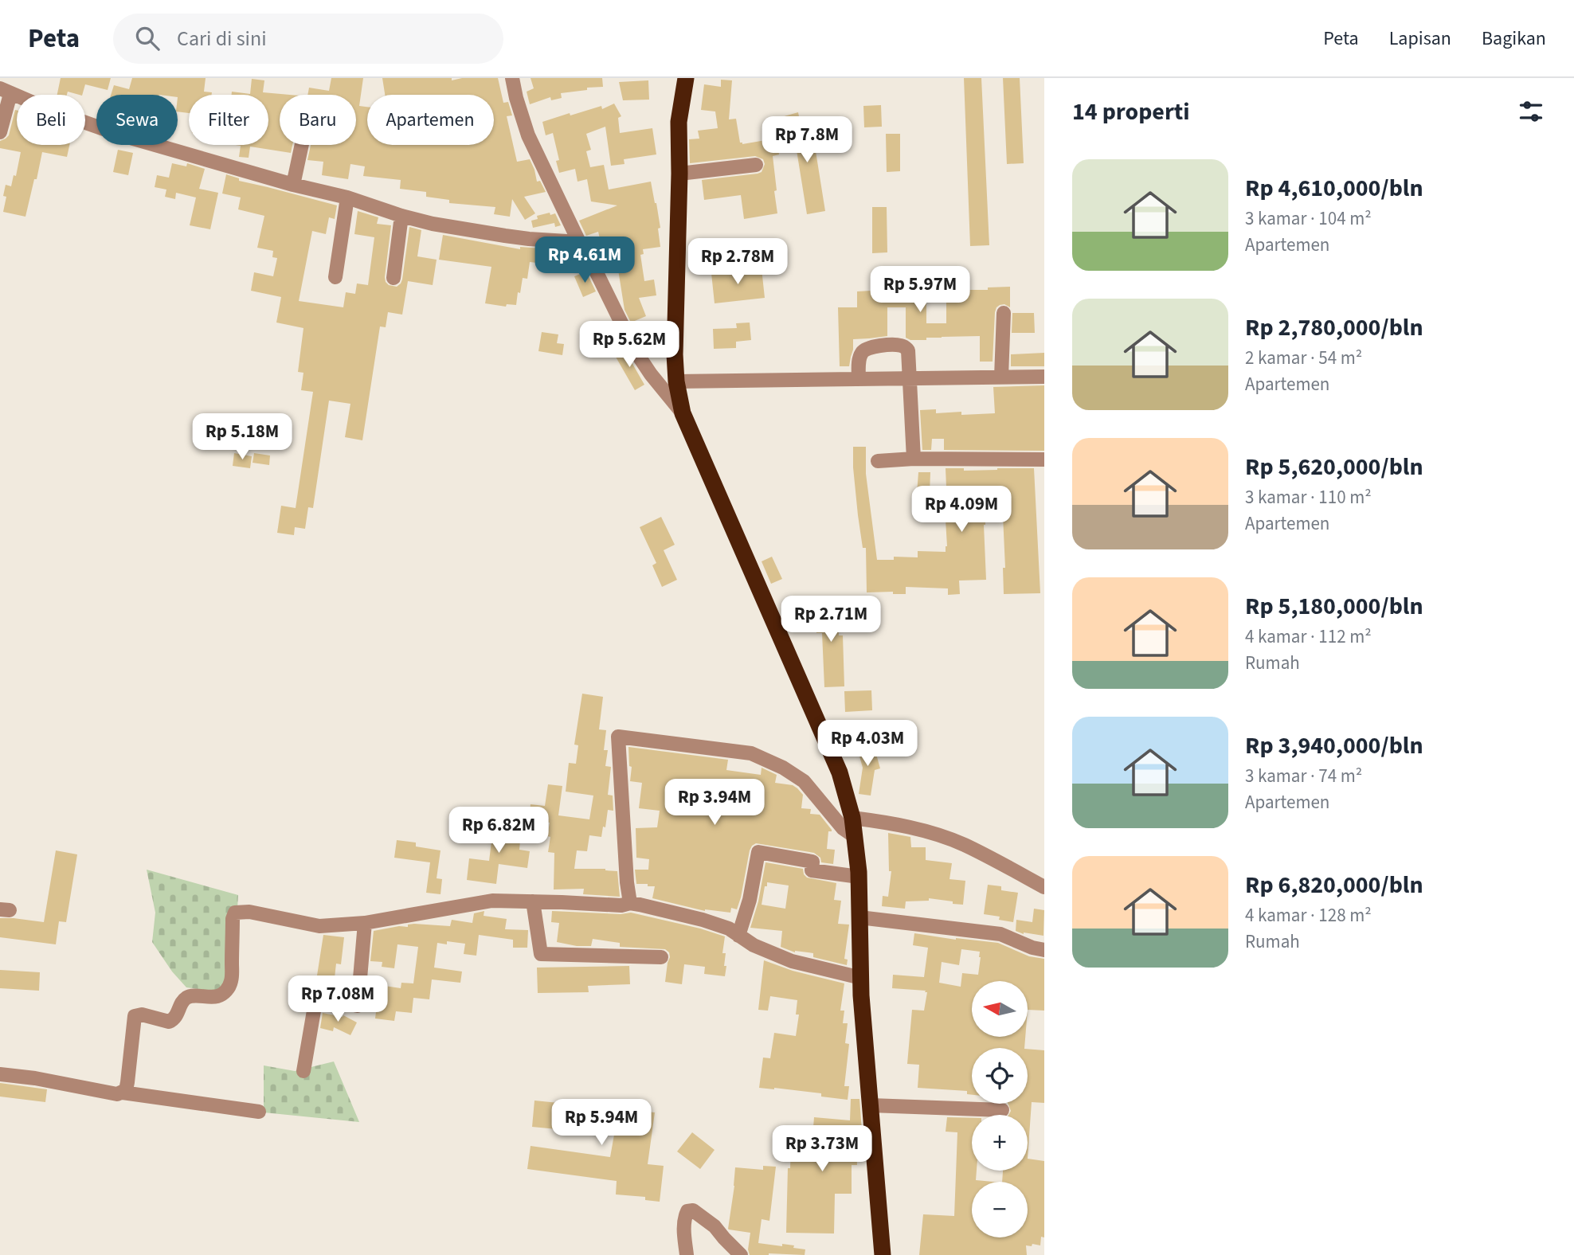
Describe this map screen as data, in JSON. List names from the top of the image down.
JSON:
{
  "north": "left",
  "page": {
    "header": "Peta",
    "search": "Cari di sini",
    "nav": ["Peta", "Lapisan", "Bagikan"],
    "heading": "14 properti",
    "chip": [
      "Beli",
      "Sewa",
      "Filter",
      "Baru",
      "Apartemen"
    ],
    "price": [
      "Rp 7.8M",
      "Rp 4.61M",
      "Rp 2.78M",
      "Rp 5.97M",
      "Rp 5.62M",
      "Rp 5.18M",
      "Rp 4.09M",
      "Rp 2.71M",
      "Rp 4.03M",
      "Rp 3.94M",
      "Rp 6.82M",
      "Rp 7.08M",
      "Rp 5.94M",
      "Rp 3.73M"
    ],
    "list": [
      {
        "name": "Rp 4,610,000/bln",
        "note": "3 kamar · 104 m² · Apartemen"
      },
      {
        "name": "Rp 2,780,000/bln",
        "note": "2 kamar · 54 m² · Apartemen"
      },
      {
        "name": "Rp 5,620,000/bln",
        "note": "3 kamar · 110 m² · Apartemen"
      },
      {
        "name": "Rp 5,180,000/bln",
        "note": "4 kamar · 112 m² · Rumah"
      },
      {
        "name": "Rp 3,940,000/bln",
        "note": "3 kamar · 74 m² · Apartemen"
      },
      {
        "name": "Rp 6,820,000/bln",
        "note": "4 kamar · 128 m² · Rumah"
      }
    ],
    "map_buttons": ["+", "−"]
  }
}
